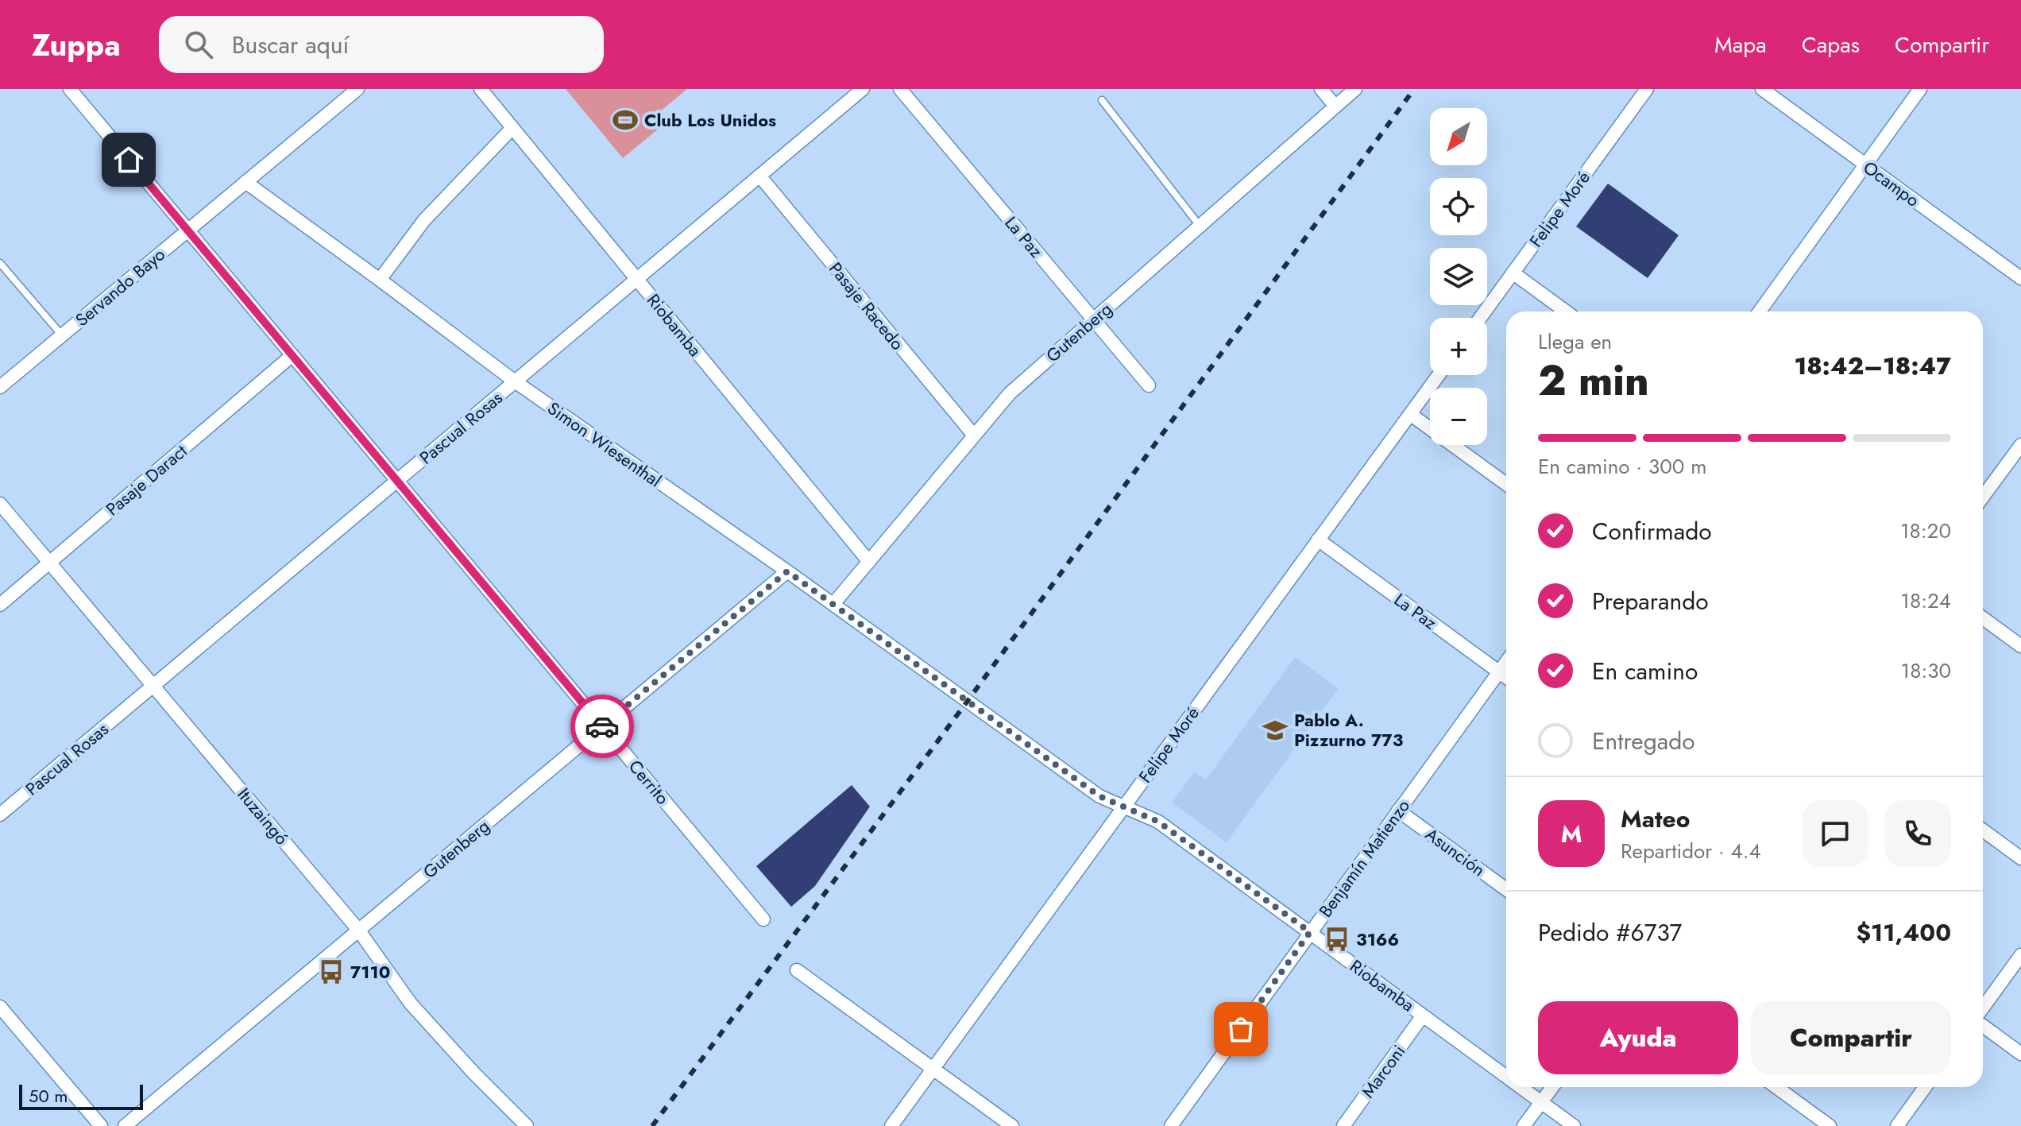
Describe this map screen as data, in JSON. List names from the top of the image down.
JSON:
{
  "streets": {
    "street": [
      "Ocampo",
      "Felipe Moré",
      "La Paz",
      "Servando Bayo",
      "Pasaje Racedo",
      "Riobamba",
      "Gutenberg",
      "Pascual Rosas",
      "Simon Wiesenthal",
      "Pasaje Daract",
      "Cerrito",
      "Ituzaingó",
      "Asunción",
      "Benjamín Matienzo",
      "Marconi"
    ]
  },
  "crossings": [
    ["Felipe Moré", "La Paz"],
    ["Felipe Moré", "Riobamba"],
    ["La Paz", "Gutenberg"],
    ["La Paz", "Benjamín Matienzo"],
    ["Servando Bayo", "Simon Wiesenthal"],
    ["Servando Bayo", "Cerrito"],
    ["Pasaje Racedo", "Gutenberg"],
    ["Pasaje Racedo", "Pascual Rosas"],
    ["Riobamba", "Gutenberg"],
    ["Riobamba", "Pascual Rosas"],
    ["Riobamba", "Simon Wiesenthal"],
    ["Riobamba", "Benjamín Matienzo"],
    ["Riobamba", "Marconi"],
    ["Gutenberg", "Simon Wiesenthal"],
    ["Gutenberg", "Cerrito"],
    ["Gutenberg", "Ituzaingó"],
    ["Pascual Rosas", "Simon Wiesenthal"],
    ["Pascual Rosas", "Cerrito"],
    ["Pascual Rosas", "Ituzaingó"],
    ["Pasaje Daract", "Cerrito"],
    ["Pasaje Daract", "Ituzaingó"],
    ["Asunción", "Benjamín Matienzo"]
  ],
  "places": {
    "sports": ["Club Los Unidos"],
    "school or university": ["Pablo A. Pizzurno 773"],
    "bus stop": ["3166", "7110"]
  },
  "scale_bar": "50 m",
  "north": "bottom left",
  "page": {
    "header": "Zuppa",
    "search": "Buscar aquí",
    "nav": ["Mapa", "Capas", "Compartir"],
    "map_buttons": ["+", "−"],
    "heading": ["2 min", "Llega en", "18:42–18:47"],
    "panel": [
      "Mateo",
      "Repartidor · 4.4",
      "Pedido #6737",
      "$11,400"
    ],
    "bar": "En camino · 300 m",
    "list": [
      ["Confirmado", "18:20"],
      ["Preparando", "18:24"],
      ["En camino", "18:30"],
      "Entregado"
    ],
    "round": "M",
    "buttons": ["Ayuda", "Compartir"],
    "scale": "50 m"
  }
}
